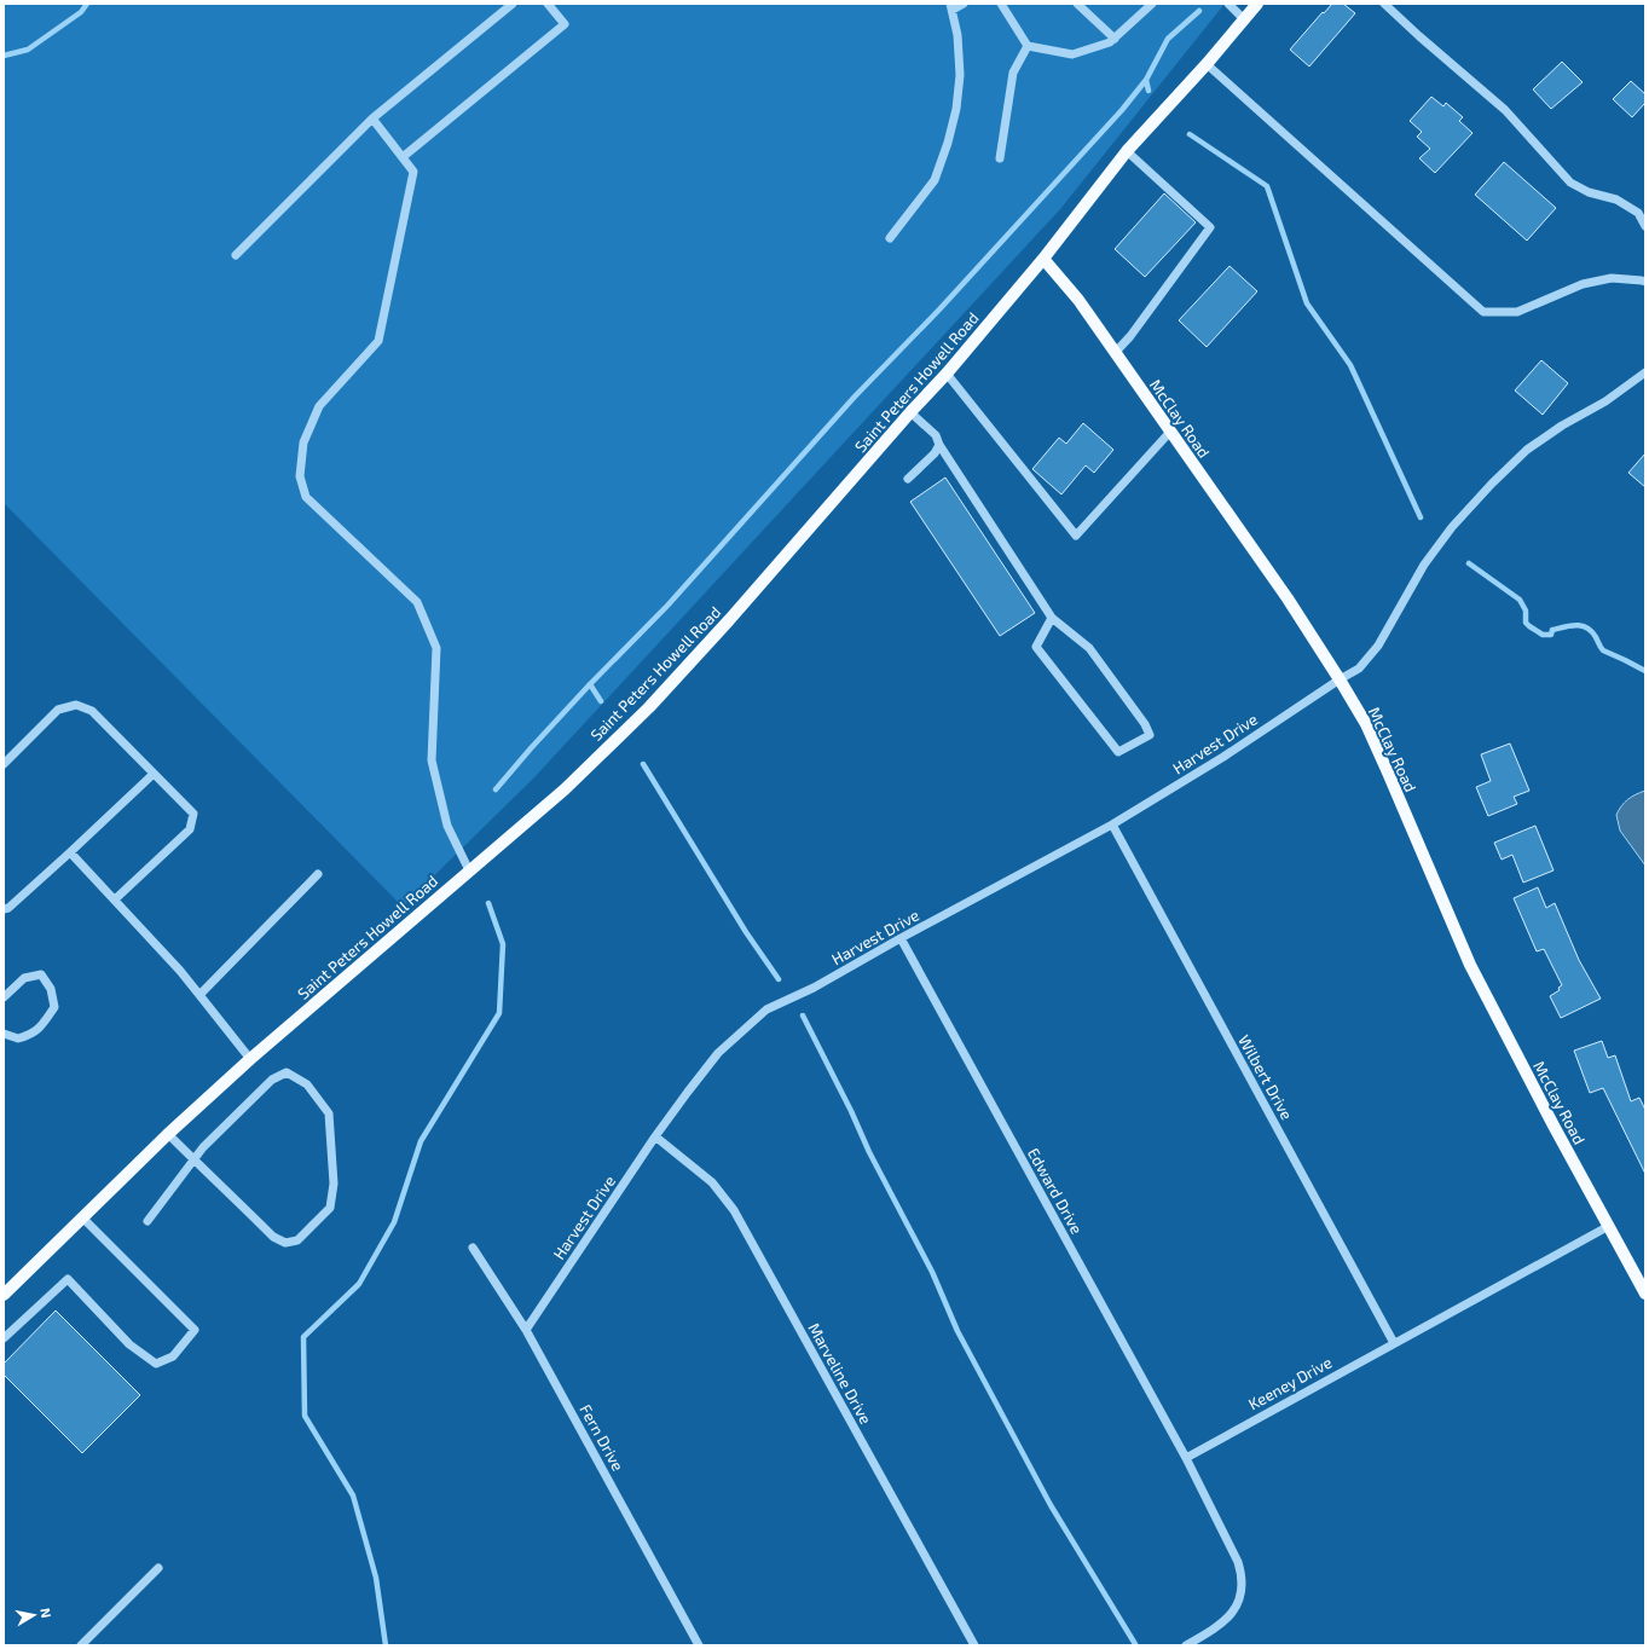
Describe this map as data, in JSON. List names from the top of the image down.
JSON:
{
  "streets": {
    "main road": ["Saint Peters Howell Road", "McClay Road"],
    "street": [
      "Harvest Drive",
      "Wilbert Drive",
      "Edward Drive",
      "Marveline Drive",
      "Keeney Drive",
      "Fern Drive"
    ]
  },
  "crossings": [
    ["Saint Peters Howell Road", "McClay Road"],
    ["McClay Road", "Harvest Drive"],
    ["McClay Road", "Keeney Drive"],
    ["Harvest Drive", "Wilbert Drive"],
    ["Harvest Drive", "Edward Drive"],
    ["Harvest Drive", "Marveline Drive"],
    ["Harvest Drive", "Fern Drive"],
    ["Wilbert Drive", "Keeney Drive"],
    ["Edward Drive", "Keeney Drive"]
  ],
  "north": "right"
}
